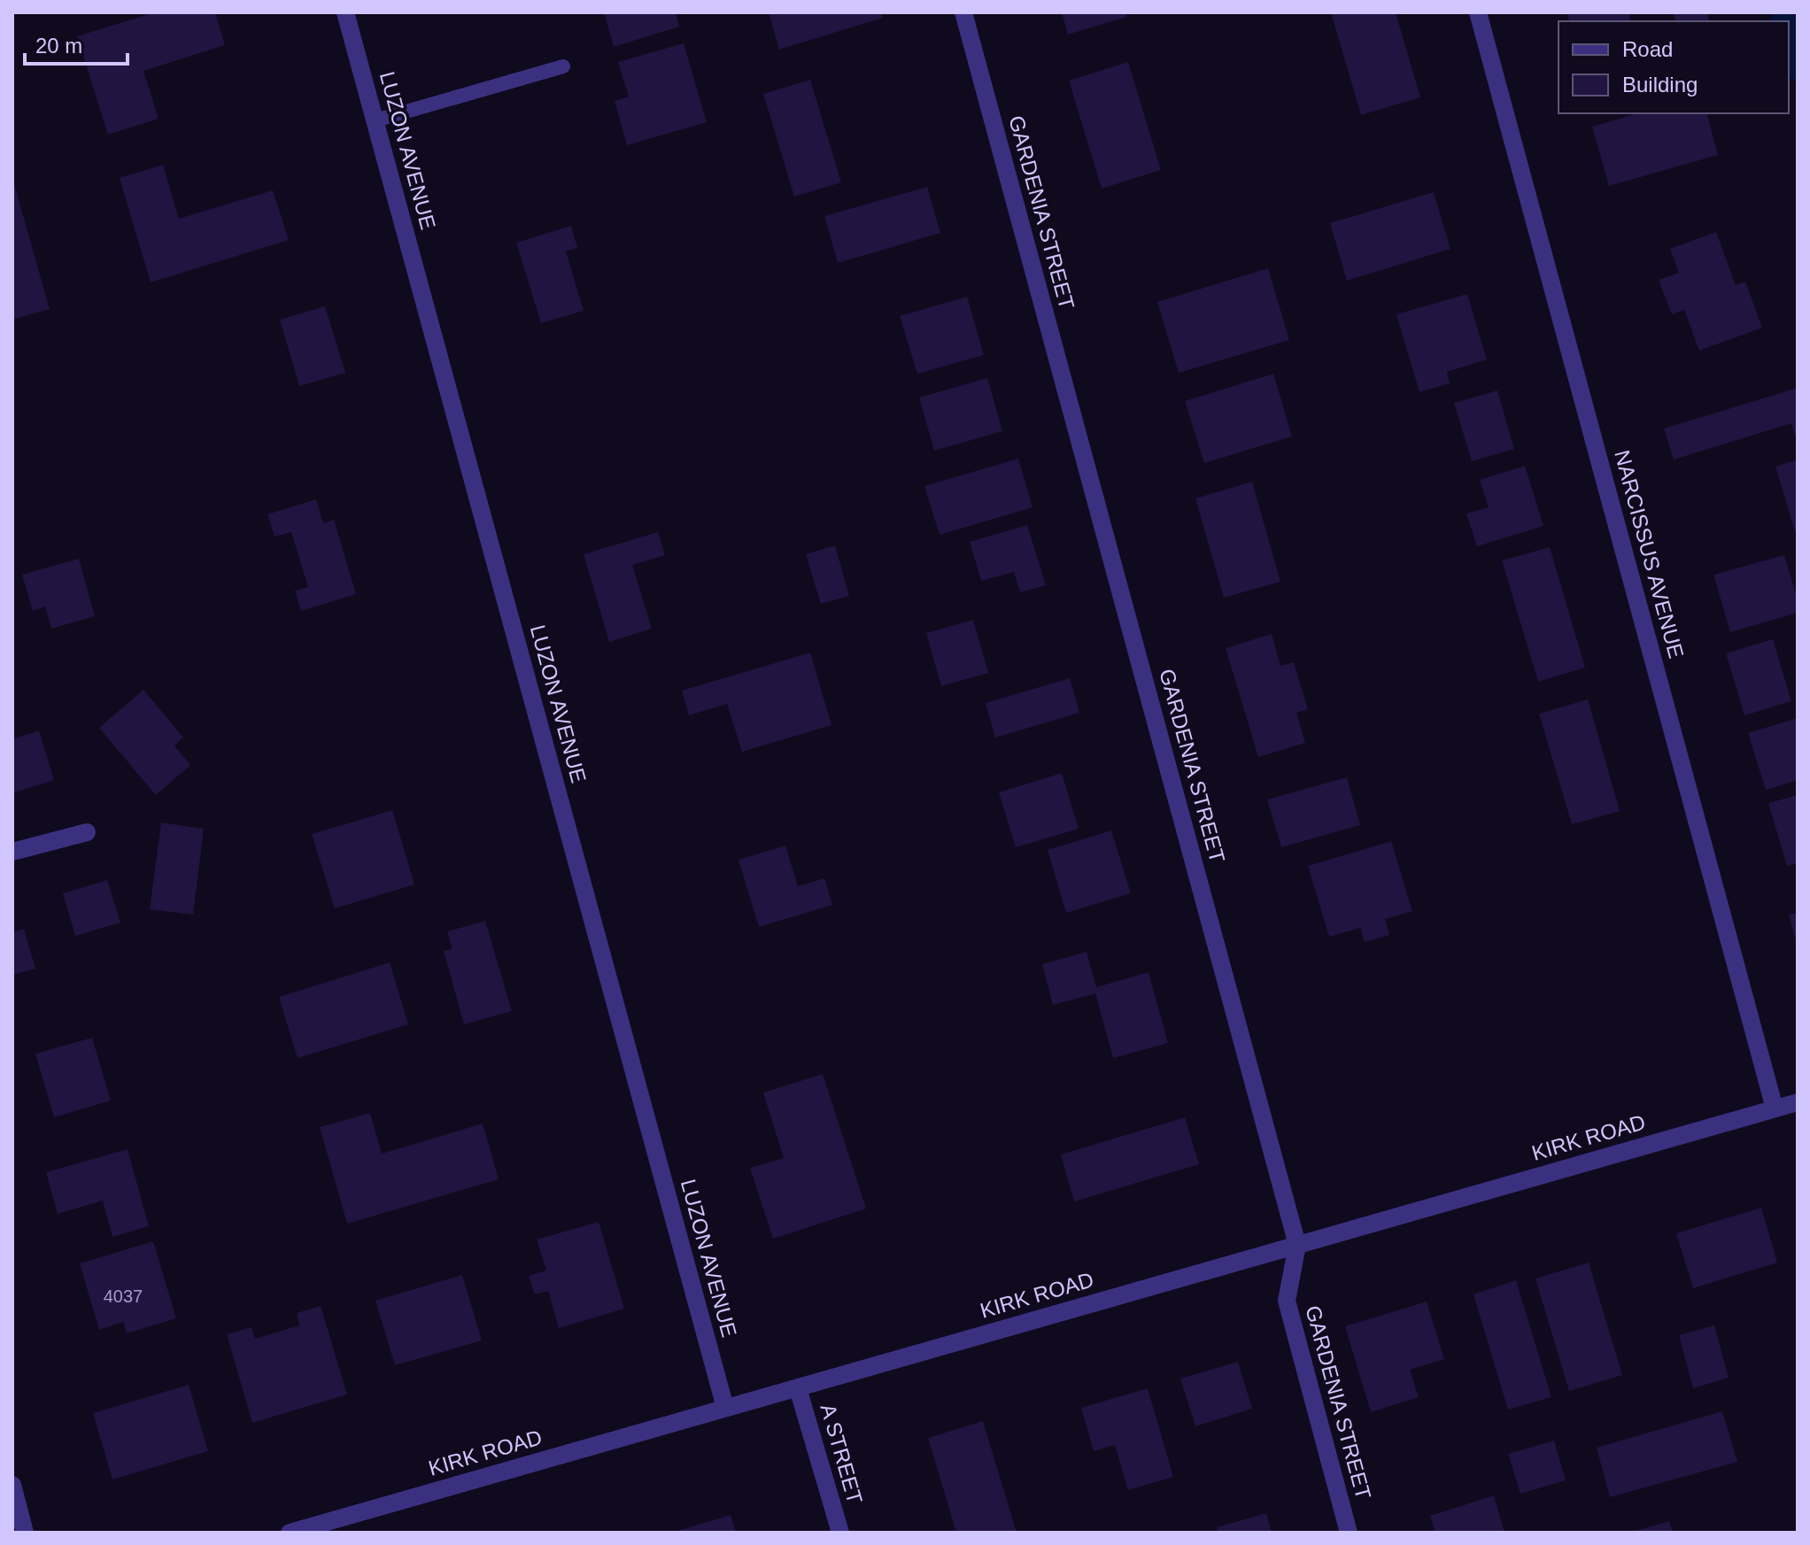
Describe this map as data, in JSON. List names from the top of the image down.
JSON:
{
  "streets": {
    "street": [
      "LUZON AVENUE",
      "GARDENIA STREET",
      "NARCISSUS AVENUE",
      "KIRK ROAD",
      "A STREET"
    ]
  },
  "crossings": [
    ["LUZON AVENUE", "KIRK ROAD"],
    ["GARDENIA STREET", "KIRK ROAD"],
    ["NARCISSUS AVENUE", "KIRK ROAD"],
    ["KIRK ROAD", "A STREET"]
  ],
  "house_numbers": ["4037"],
  "legend": ["Road", "Building"],
  "scale_bar": "20 m"
}
